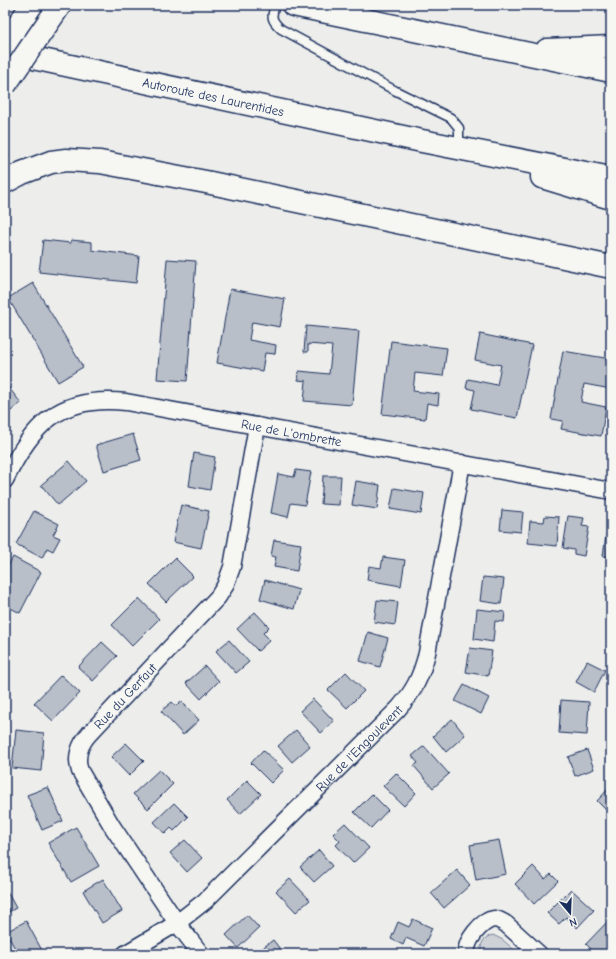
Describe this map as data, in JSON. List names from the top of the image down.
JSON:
{
  "streets": {
    "main road": ["Autoroute des Laurentides"],
    "street": ["Rue de L'ombrette", "Rue du Gerfaut", "Rue de l'Engoulevent"]
  },
  "crossings": [
    ["Rue de L'ombrette", "Rue du Gerfaut"],
    ["Rue de L'ombrette", "Rue de l'Engoulevent"],
    ["Rue du Gerfaut", "Rue de l'Engoulevent"]
  ],
  "north": "bottom"
}
